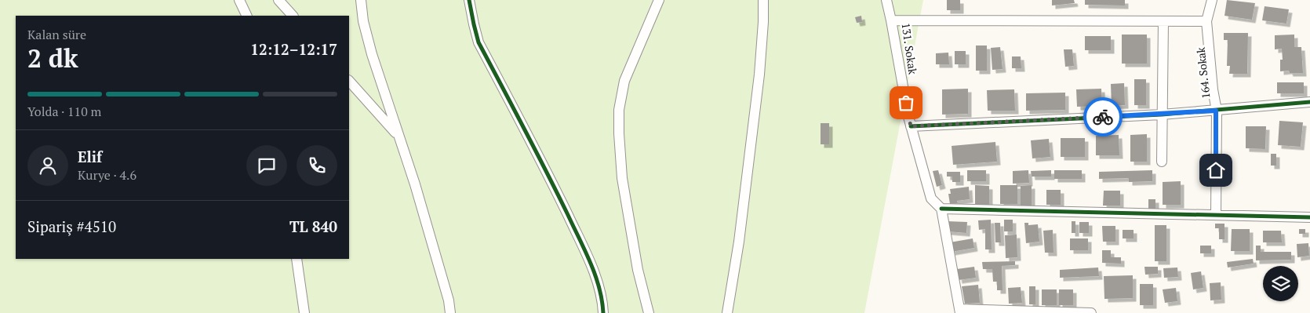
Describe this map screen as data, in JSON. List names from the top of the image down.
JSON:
{
  "streets": {
    "street": ["131. Sokak", "164. Sokak"]
  },
  "crossings": [
    ["131. Sokak", "164. Sokak"]
  ],
  "page": {
    "heading": ["2 dk", "Kalan süre", "12:12–12:17"],
    "panel": [
      "Elif",
      "Kurye · 4.6",
      "Sipariş #4510",
      "TL 840"
    ],
    "bar": "Yolda · 110 m"
  }
}
